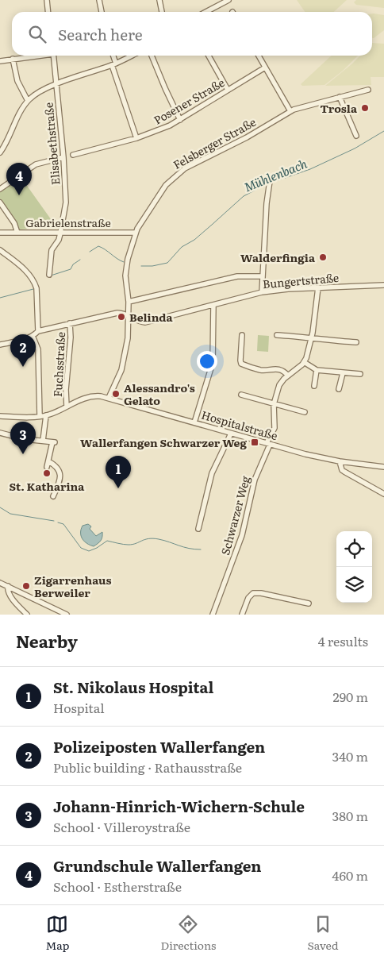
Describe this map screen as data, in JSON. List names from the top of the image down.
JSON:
{
  "streets": {
    "street": [
      "Posener Straße",
      "Felsberger Straße",
      "Elisabethstraße",
      "Gabrielenstraße",
      "Bungertstraße",
      "Fuchsstraße",
      "Hospitalstraße",
      "Schwarzer Weg"
    ]
  },
  "crossings": [
    ["Felsberger Straße", "Gabrielenstraße"],
    ["Felsberger Straße", "Bungertstraße"],
    ["Felsberger Straße", "Hospitalstraße"],
    ["Elisabethstraße", "Gabrielenstraße"],
    ["Bungertstraße", "Fuchsstraße"],
    ["Fuchsstraße", "Hospitalstraße"],
    ["Hospitalstraße", "Schwarzer Weg"]
  ],
  "water": ["Mühlenbach"],
  "places": {
    "other": [
      "Trosla",
      "Walderfingia",
      "Belinda",
      "Alessandro's Gelato",
      "St. Katharina",
      "Zigarrenhaus Berweiler"
    ],
    "transit": ["Wallerfangen Schwarzer Weg"]
  },
  "page": {
    "search": "Search here",
    "pins": [
      "4",
      "2",
      "3",
      "1"
    ],
    "heading": ["Nearby", "4 results"],
    "list": [
      {
        "mark": "1",
        "name": "St. Nikolaus Hospital",
        "note": "Hospital",
        "value": "290 m"
      },
      {
        "mark": "2",
        "name": "Polizeiposten Wallerfangen",
        "note": "Public building · Rathausstraße",
        "value": "340 m"
      },
      {
        "mark": "3",
        "name": "Johann-Hinrich-Wichern-Schule",
        "note": "School · Villeroystraße",
        "value": "380 m"
      },
      {
        "mark": "4",
        "name": "Grundschule Wallerfangen",
        "note": "School · Estherstraße",
        "value": "460 m"
      }
    ],
    "nav": ["Map", "Directions", "Saved"]
  }
}
